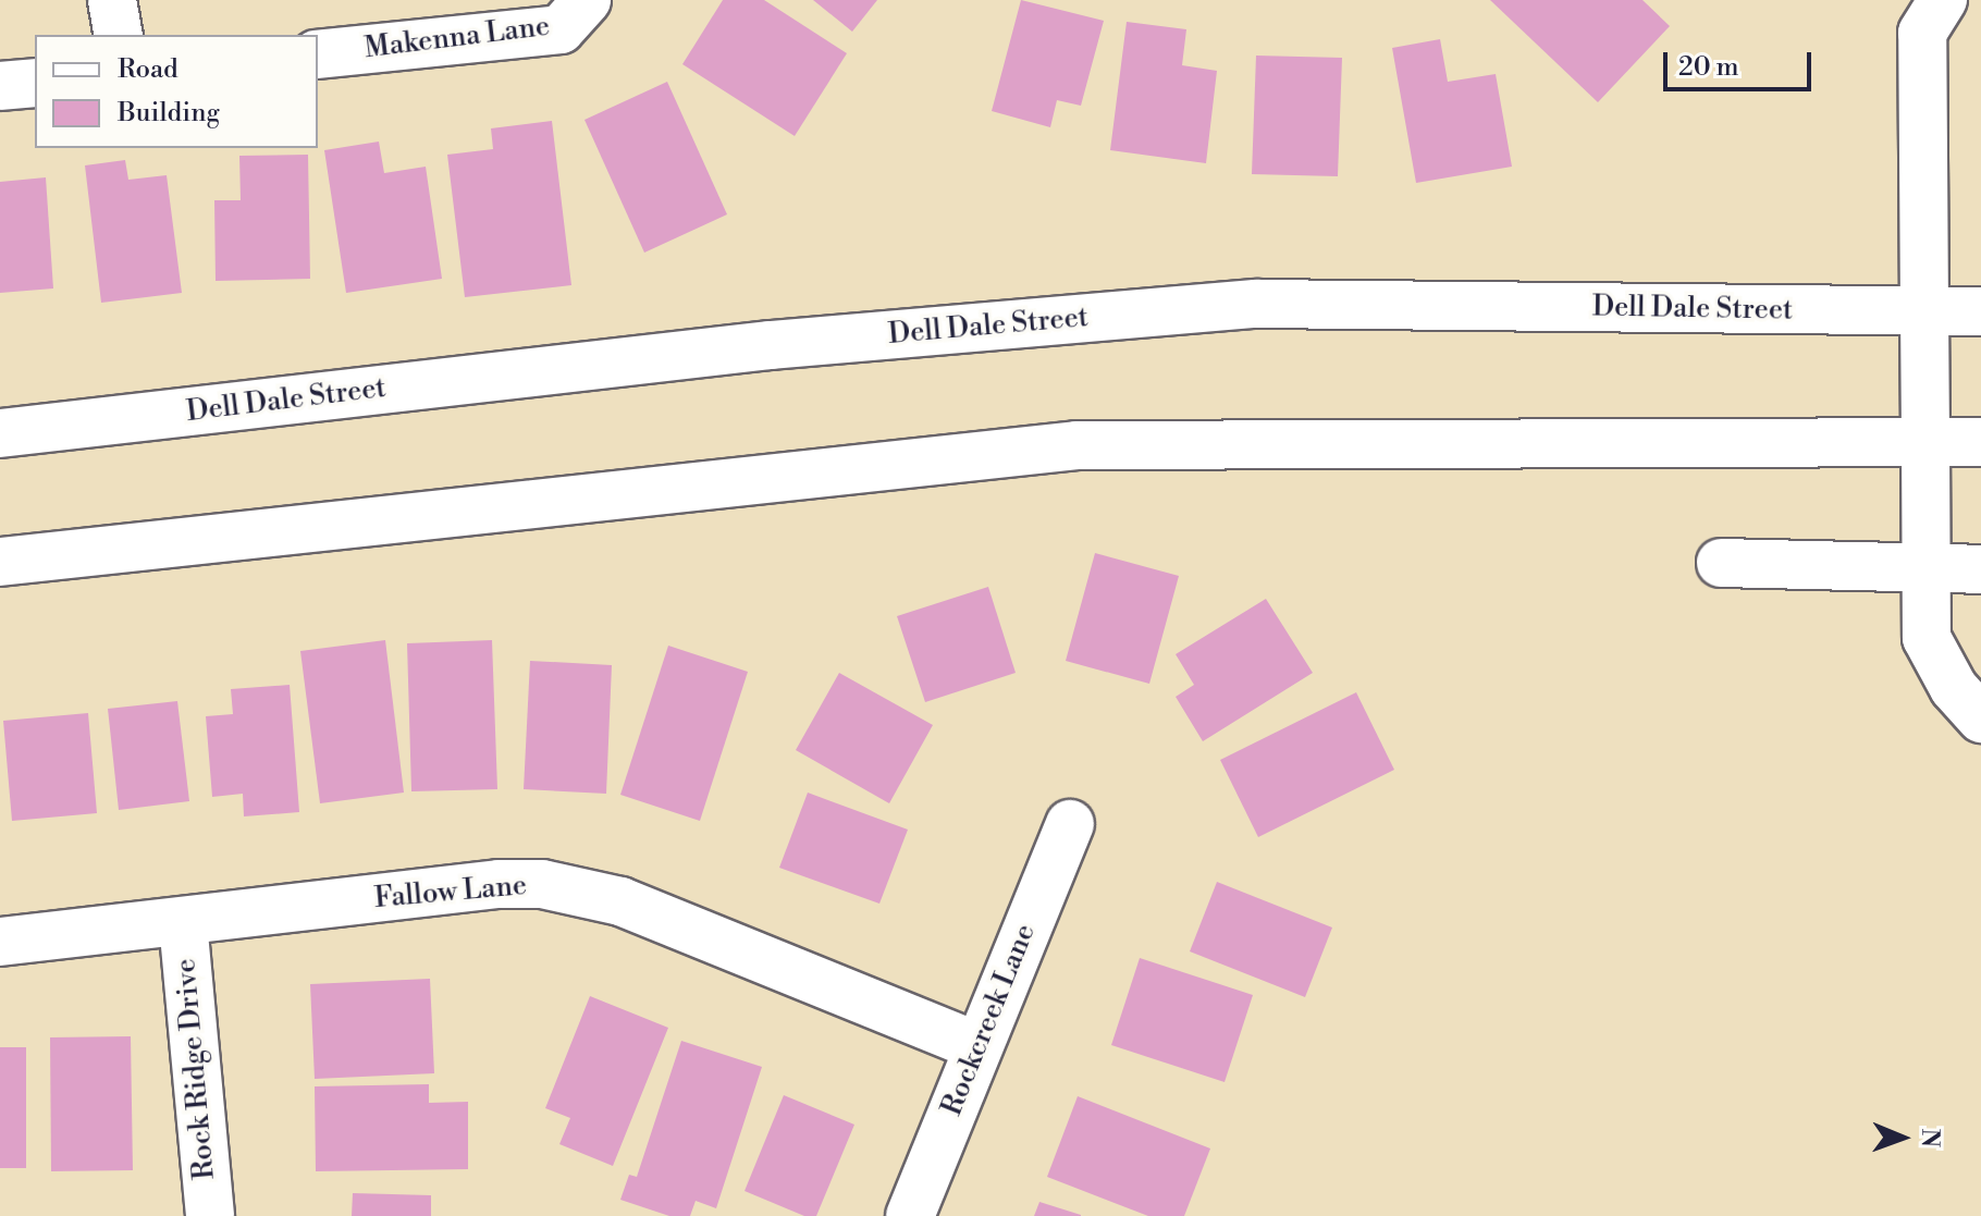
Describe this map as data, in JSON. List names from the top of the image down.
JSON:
{
  "streets": {
    "main road": [
      "Makenna Lane",
      "Dell Dale Street",
      "Fallow Lane",
      "Rockcreek Lane",
      "Rock Ridge Drive"
    ]
  },
  "crossings": [
    ["Fallow Lane", "Rockcreek Lane"],
    ["Fallow Lane", "Rock Ridge Drive"]
  ],
  "legend": ["Road", "Building"],
  "scale_bar": "20 m",
  "north": "right"
}
